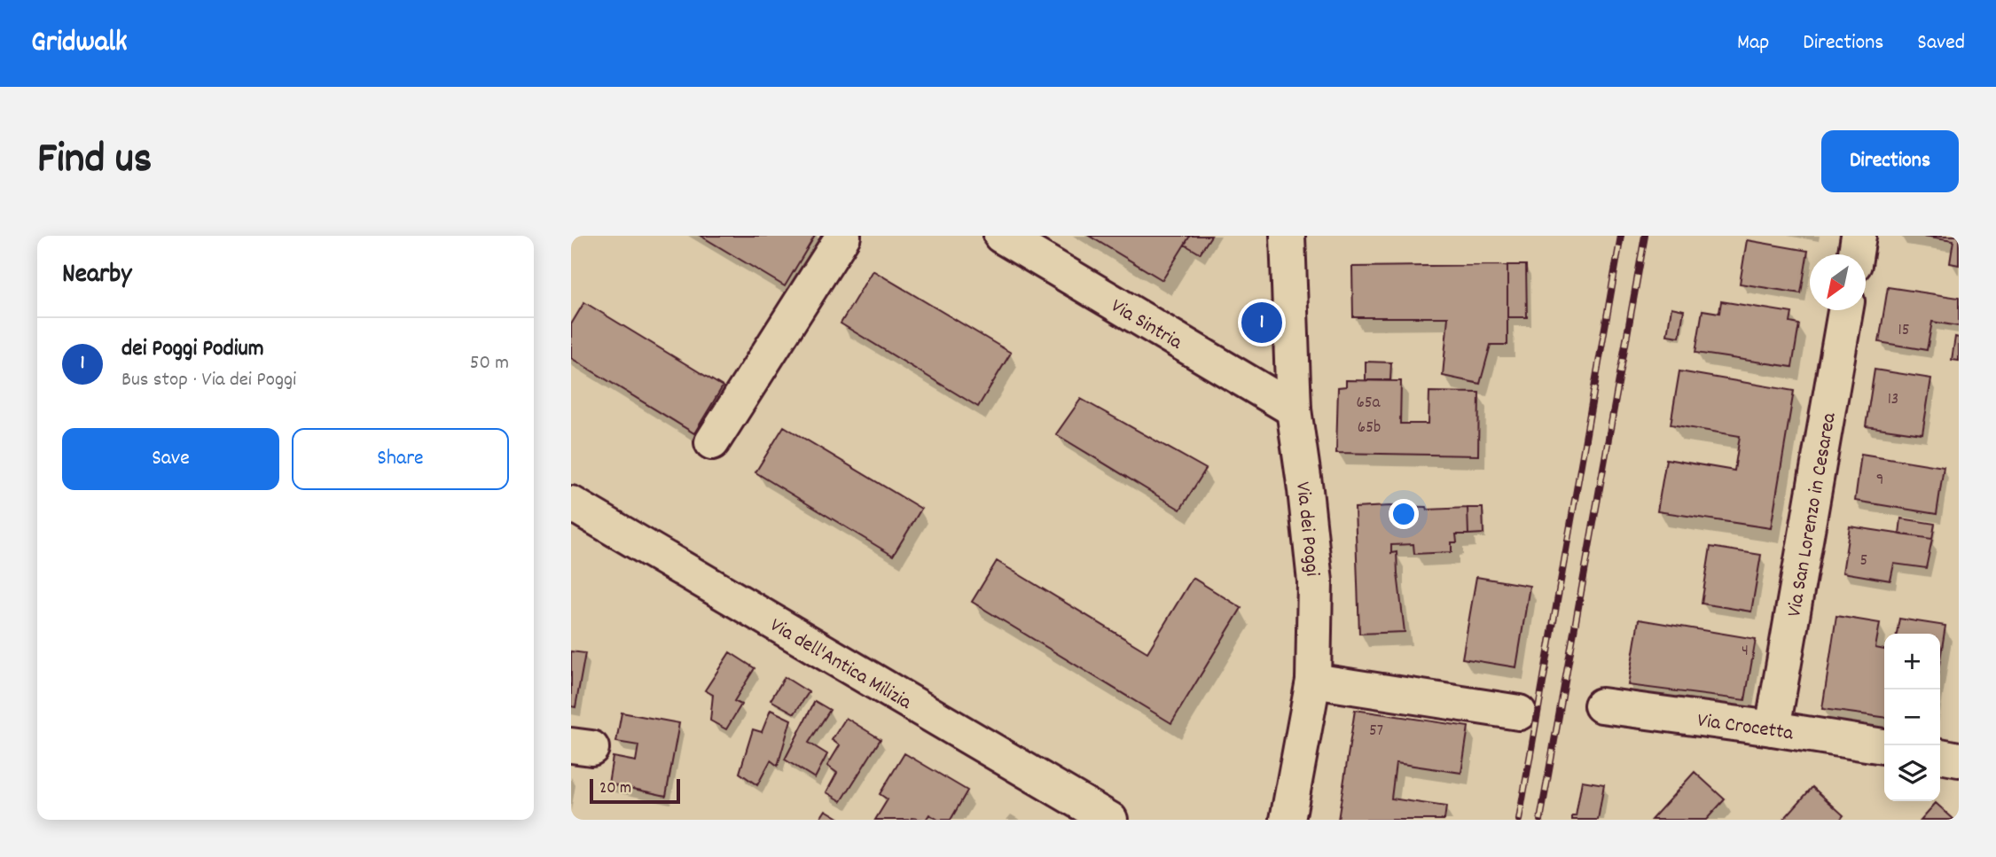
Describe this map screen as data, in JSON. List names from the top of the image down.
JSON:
{
  "streets": {
    "street": [
      "Via Sintria",
      "Via San Lorenzo in Cesarea",
      "Via dei Poggi",
      "Via dell'Antica Milizia",
      "Via Crocetta"
    ]
  },
  "crossings": [
    ["Via Sintria", "Via dei Poggi"],
    ["Via San Lorenzo in Cesarea", "Via Crocetta"]
  ],
  "house_numbers": [
    "15",
    "13",
    "65a",
    "65b",
    "9",
    "5",
    "4",
    "57"
  ],
  "scale_bar": "20 m",
  "north": "bottom left",
  "page": {
    "header": "Gridwalk",
    "nav": ["Map", "Directions", "Saved"],
    "title": "Find us",
    "buttons": [
      "Directions",
      ["Save", "Share"]
    ],
    "heading": "Nearby",
    "pins": "1",
    "list": [
      {
        "mark": "1",
        "name": "dei Poggi Podium",
        "note": "Bus stop · Via dei Poggi",
        "value": "50 m"
      }
    ],
    "map_buttons": ["+", "−"],
    "scale": "20 m"
  }
}
